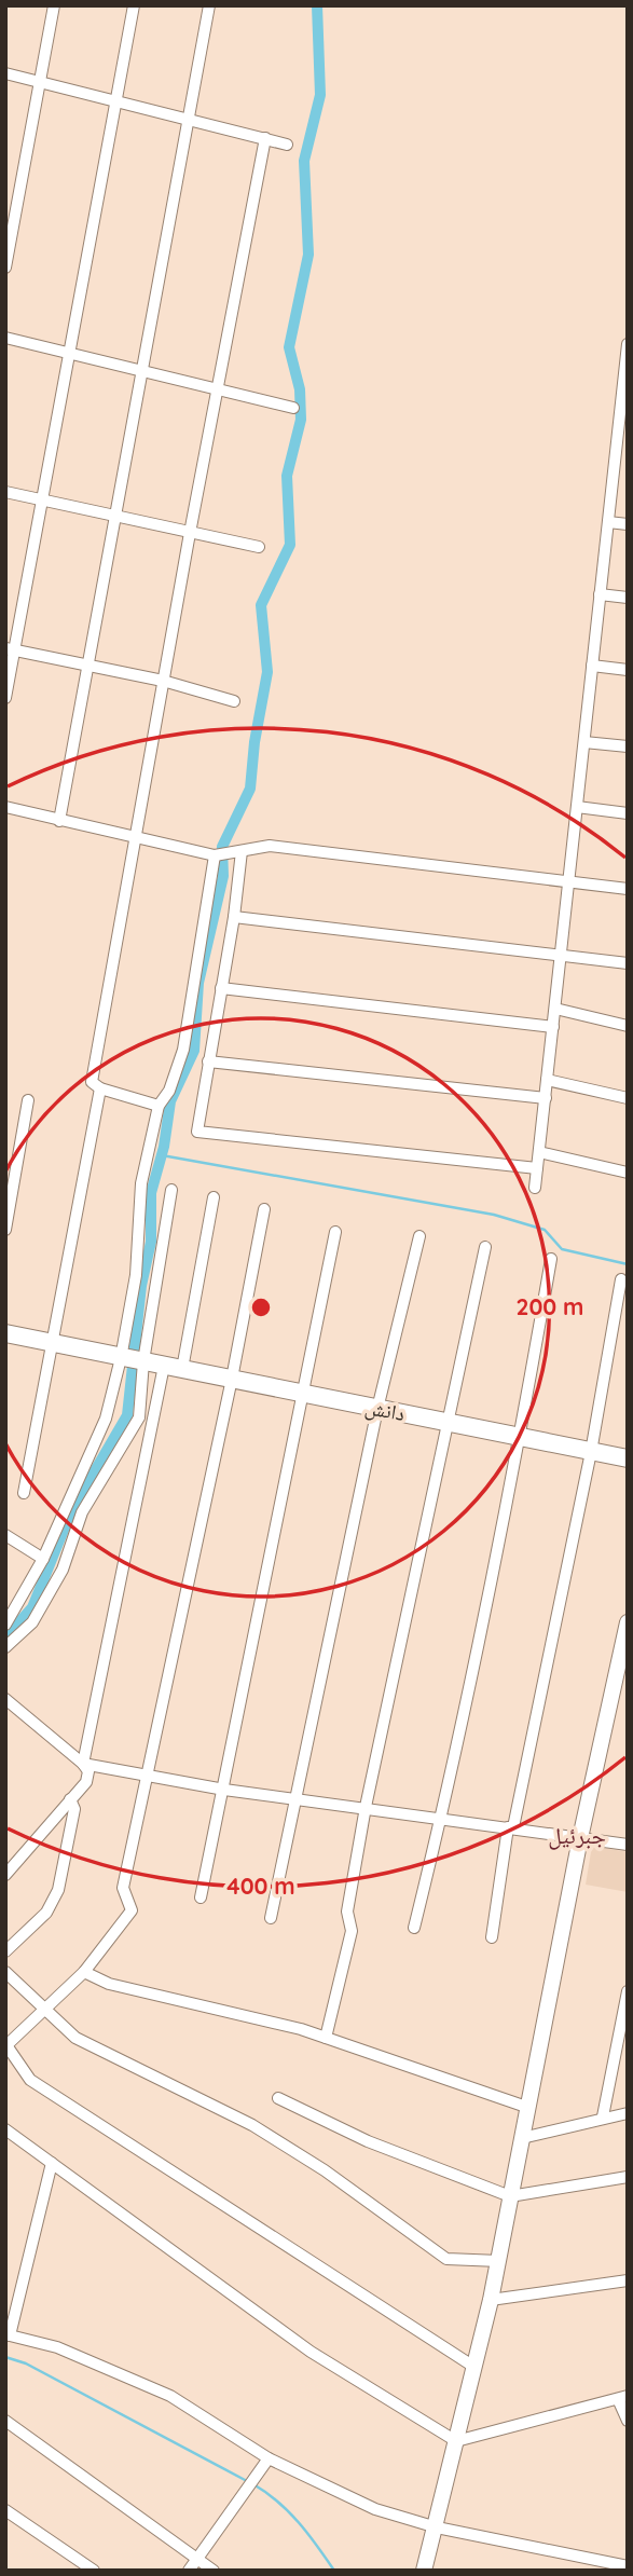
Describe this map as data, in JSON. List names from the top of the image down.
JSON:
{
  "streets": {
    "main road": ["دانش"]
  },
  "districts": ["جبرئیل"],
  "rings": ["200 m", "400 m"]
}
